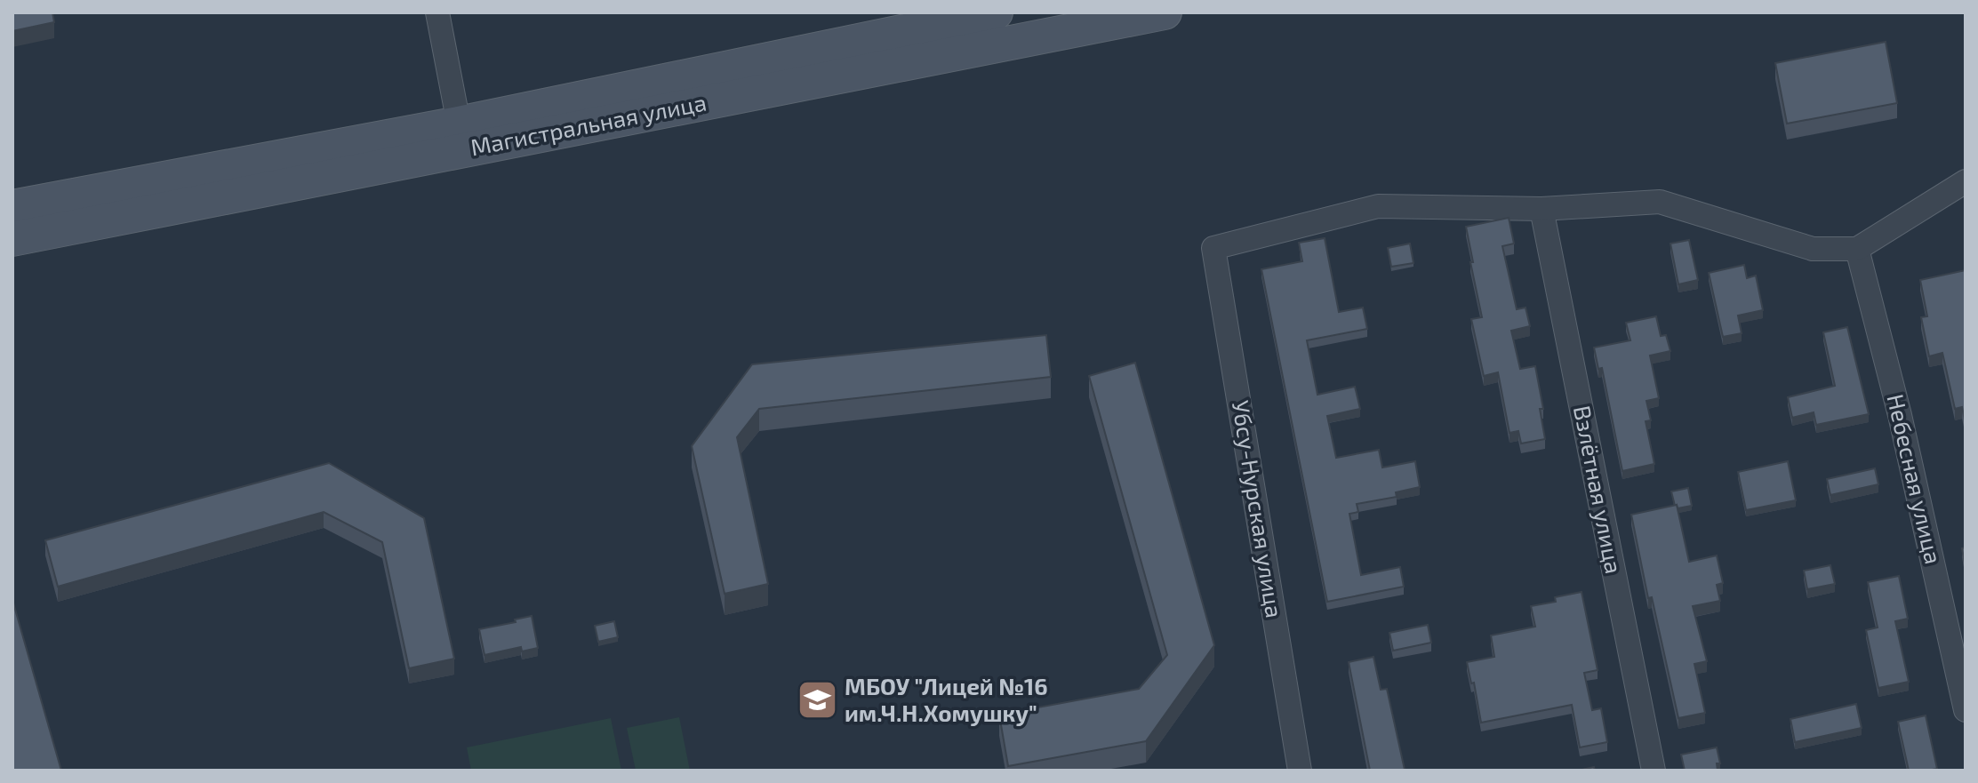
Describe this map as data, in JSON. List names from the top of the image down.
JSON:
{
  "streets": {
    "main road": ["Магистральная улица"],
    "street": ["Небесная улица", "Взлётная улица", "Убсу-Нурская улица"]
  },
  "crossings": [
    ["Взлётная улица", "Убсу-Нурская улица"]
  ],
  "places": {
    "school or university": ["МБОУ \"Лицей №16 им.Ч.Н.Хомушку\""]
  }
}
